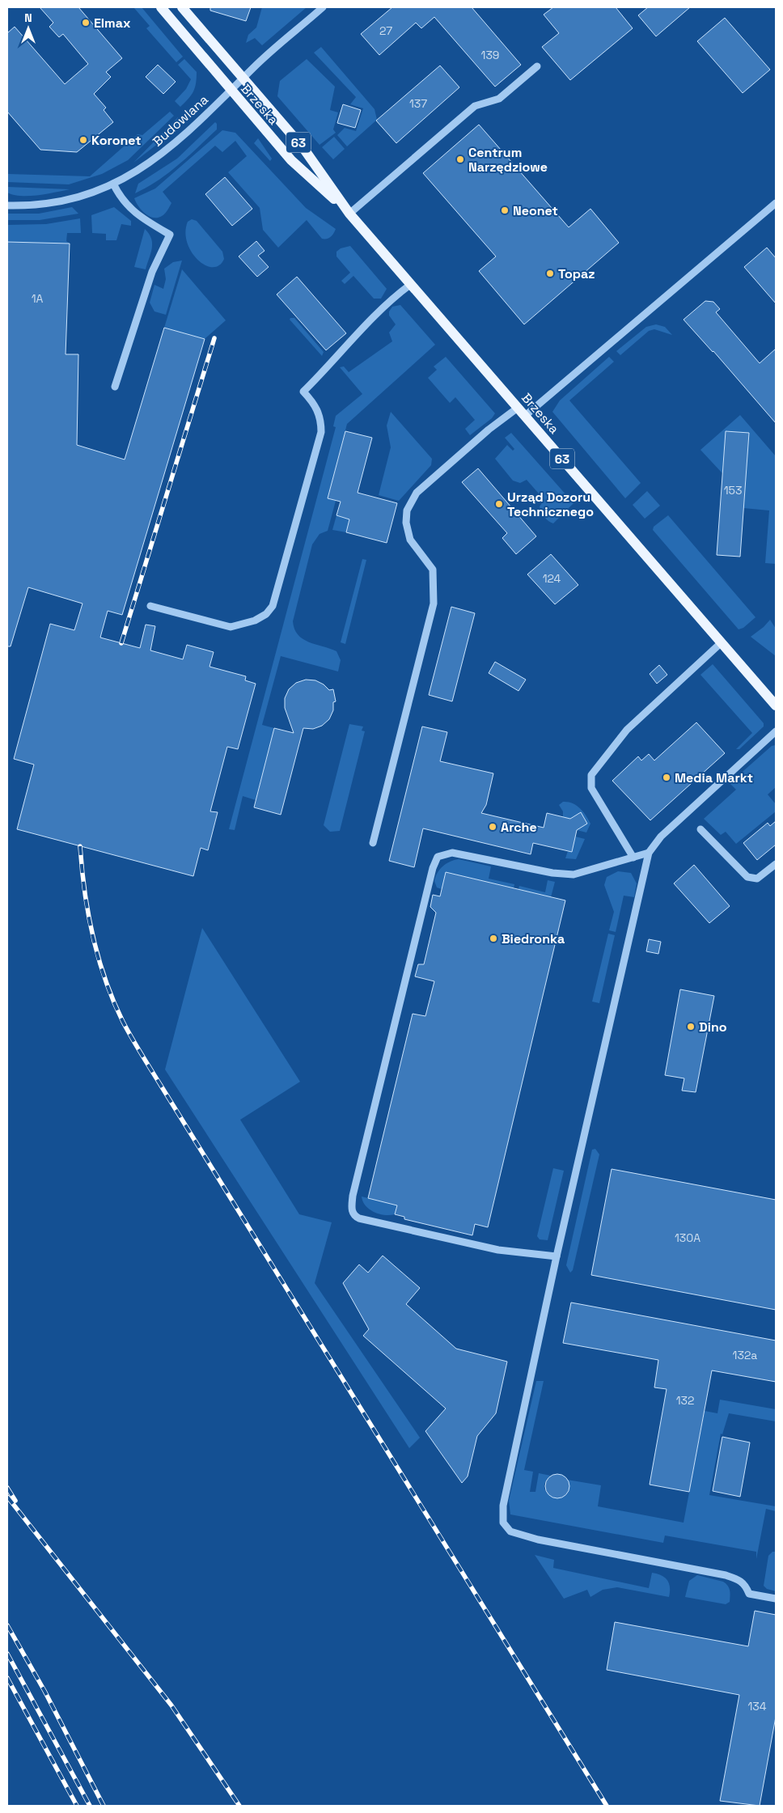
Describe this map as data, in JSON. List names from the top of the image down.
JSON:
{
  "streets": {
    "main road": ["Brzeska", "63"],
    "street": ["Budowlana"]
  },
  "crossings": [
    ["Brzeska", "Budowlana"]
  ],
  "places": [
    "Elmax",
    "Koronet",
    "Centrum Narzędziowe",
    "Neonet",
    "Topaz",
    "Urząd Dozoru Technicznego",
    "Media Markt",
    "Arche",
    "Biedronka",
    "Dino"
  ],
  "house_numbers": [
    "27",
    "139",
    "137",
    "1A",
    "153",
    "124",
    "130A",
    "132a",
    "132",
    "134"
  ],
  "north": "top"
}
